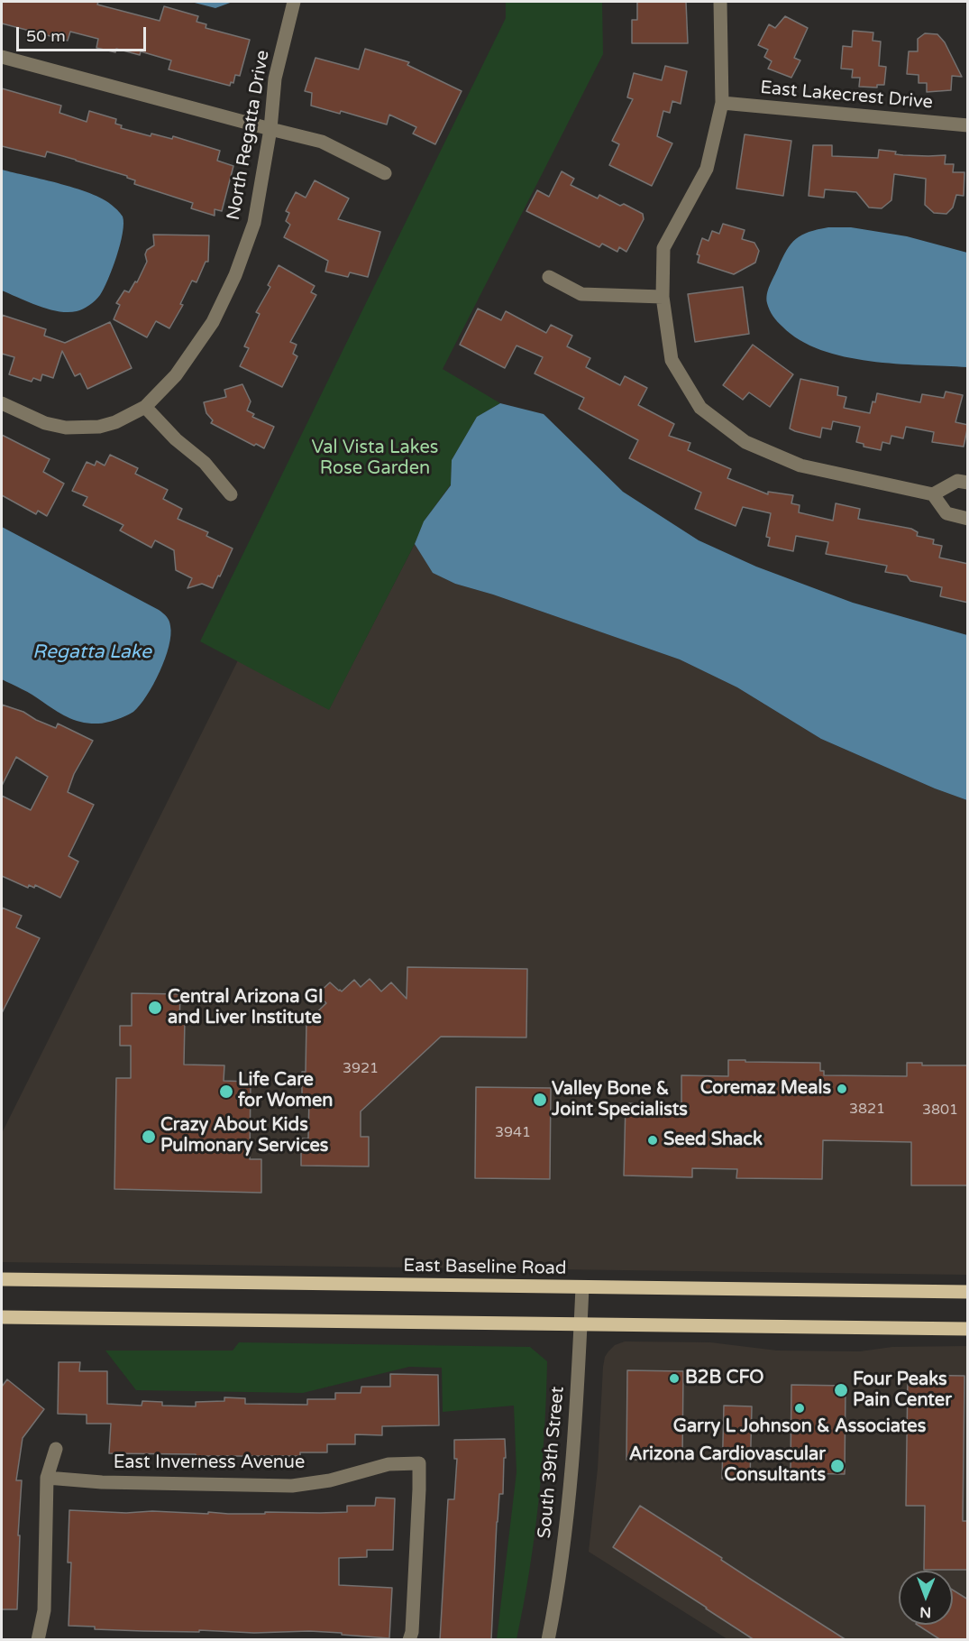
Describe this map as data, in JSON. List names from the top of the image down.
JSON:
{
  "streets": {
    "main road": ["East Baseline Road"],
    "street": [
      "East Lakecrest Drive",
      "North Regatta Drive",
      "South 39th Street",
      "East Inverness Avenue"
    ]
  },
  "crossings": [
    ["East Baseline Road", "South 39th Street"]
  ],
  "water": ["Regatta Lake"],
  "parks": ["Val Vista Lakes Rose Garden"],
  "places": [
    "Central Arizona GI and Liver Institute",
    "Coremaz Meals",
    "Life Care for Women",
    "Valley Bone & Joint Specialists",
    "Crazy About Kids Pulmonary Services",
    "Seed Shack",
    "B2B CFO",
    "Four Peaks Pain Center",
    "Garry L Johnson & Associates",
    "Arizona Cardiovascular Consultants"
  ],
  "house_numbers": [
    "3921",
    "3821",
    "3801",
    "3941"
  ],
  "scale_bar": "50 m",
  "north": "bottom"
}
